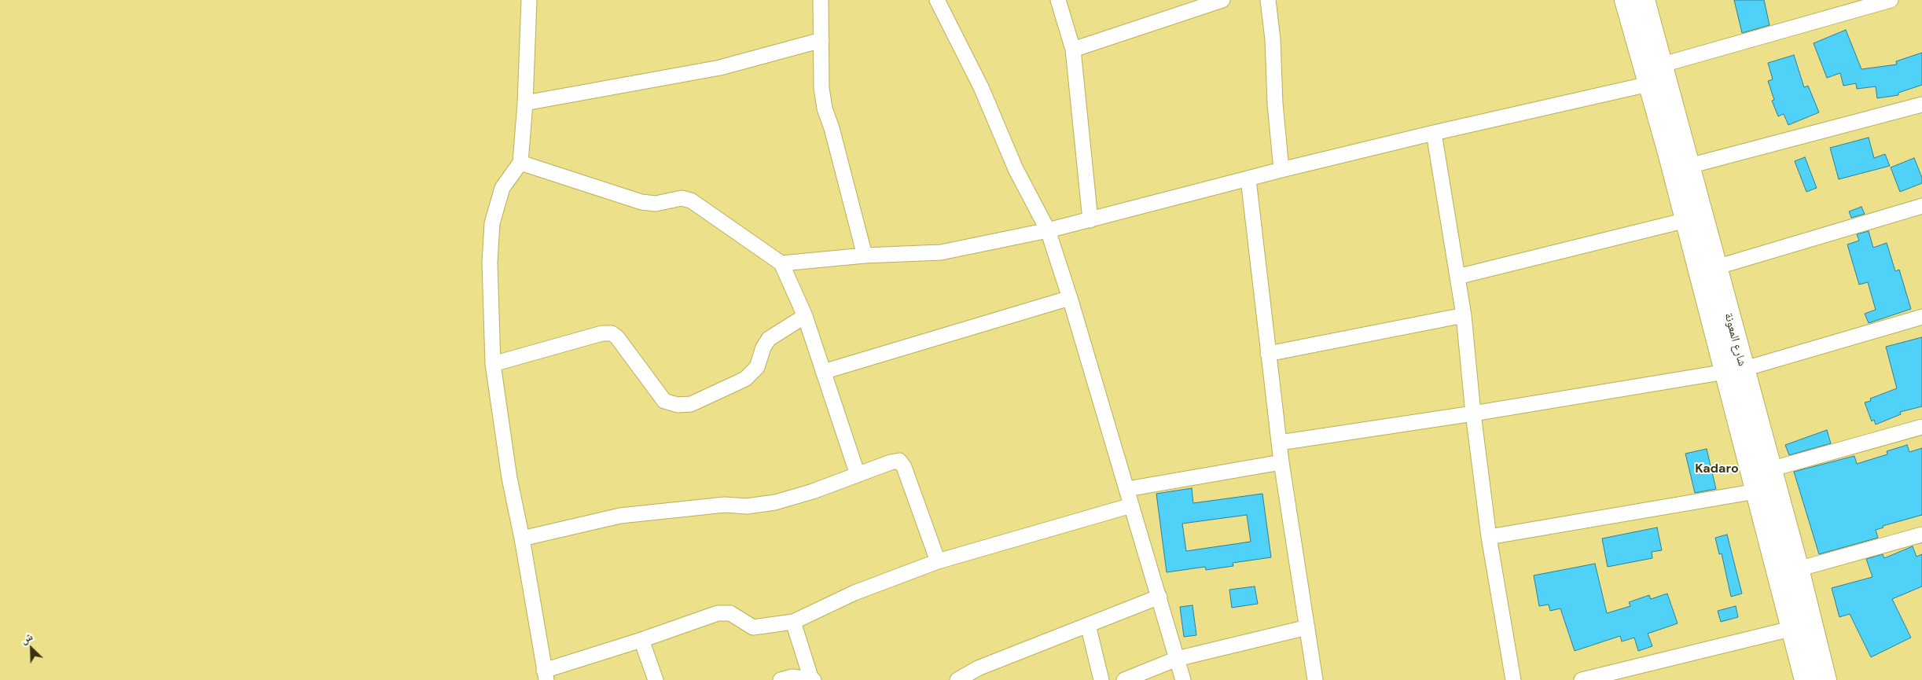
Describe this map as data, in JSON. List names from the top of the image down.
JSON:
{
  "streets": {
    "highway": ["شارع المعونة"]
  },
  "districts": ["Kadaro"],
  "north": "top left"
}
